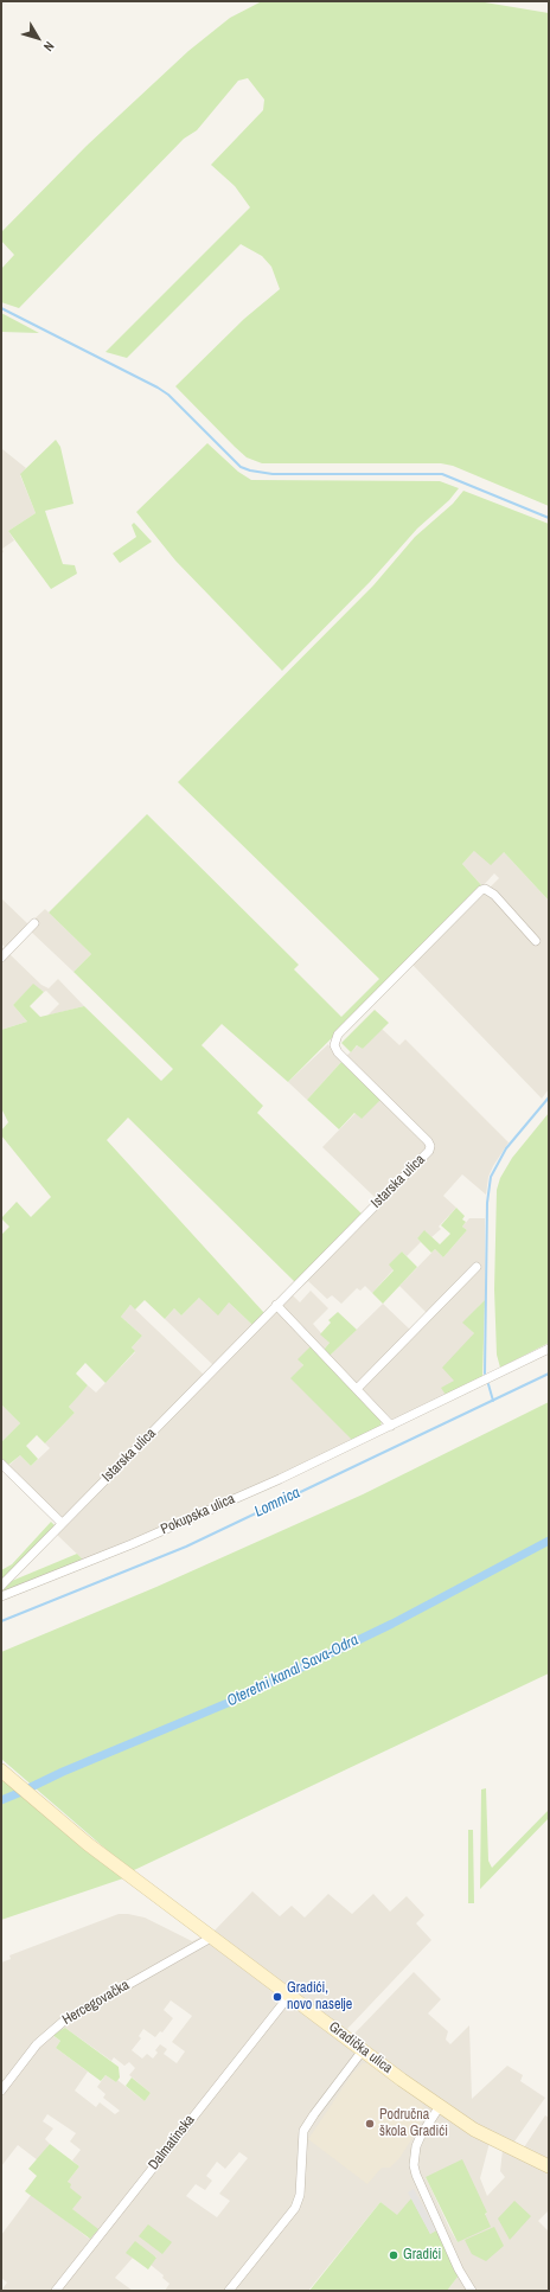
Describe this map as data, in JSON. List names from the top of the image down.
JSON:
{
  "streets": {
    "street": [
      "Istarska ulica",
      "Pokupska ulica",
      "Hercegovačka",
      "Gradička ulica",
      "Dalmatinska"
    ]
  },
  "crossings": [
    ["Hercegovačka", "Gradička ulica"],
    ["Gradička ulica", "Dalmatinska"]
  ],
  "water": ["Lomnica", "Oteretni kanal Sava-Odra"],
  "places": ["Gradići, novo naselje", "Područna škola Gradići", "Gradići"],
  "north": "bottom right"
}
